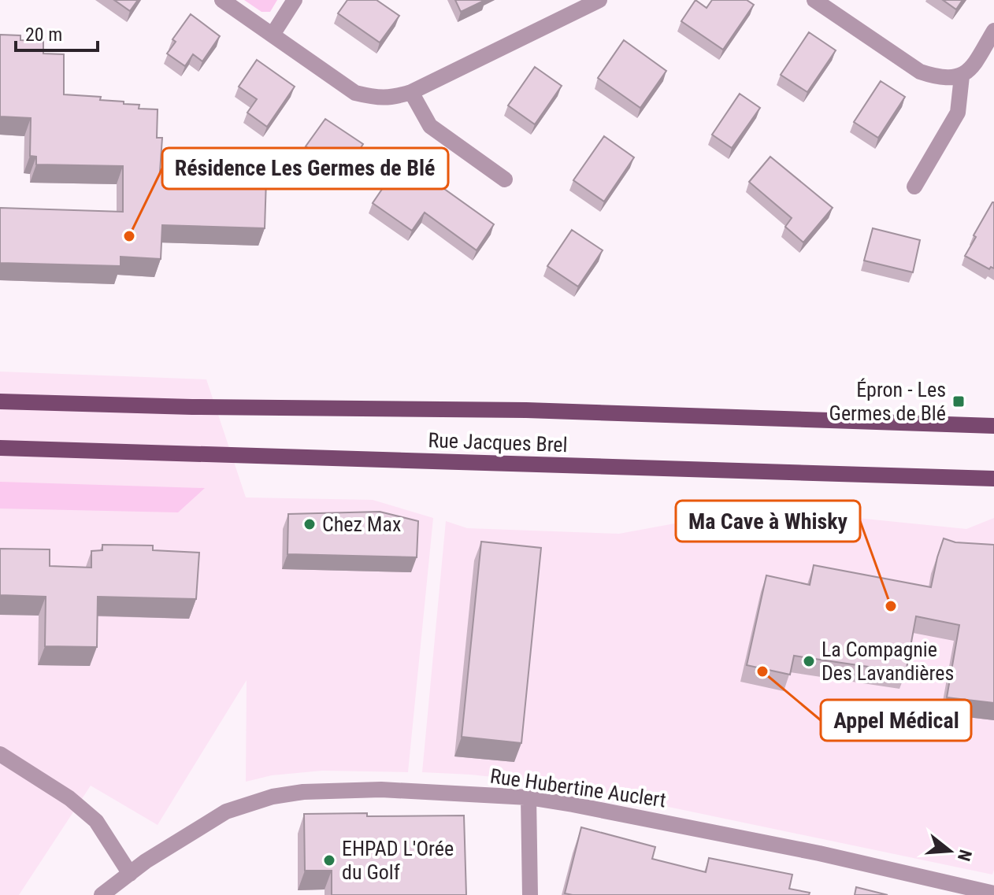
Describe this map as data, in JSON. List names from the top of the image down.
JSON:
{
  "streets": {
    "main road": ["Rue Jacques Brel"],
    "street": ["Rue Hubertine Auclert"]
  },
  "places": {
    "other": [
      "Résidence Les Germes de Blé",
      "Chez Max",
      "Ma Cave à Whisky",
      "La Compagnie Des Lavandières",
      "Appel Médical",
      "EHPAD L'Orée du Golf"
    ],
    "transit": ["Épron - Les Germes de Blé"]
  },
  "scale_bar": "20 m",
  "north": "right"
}
